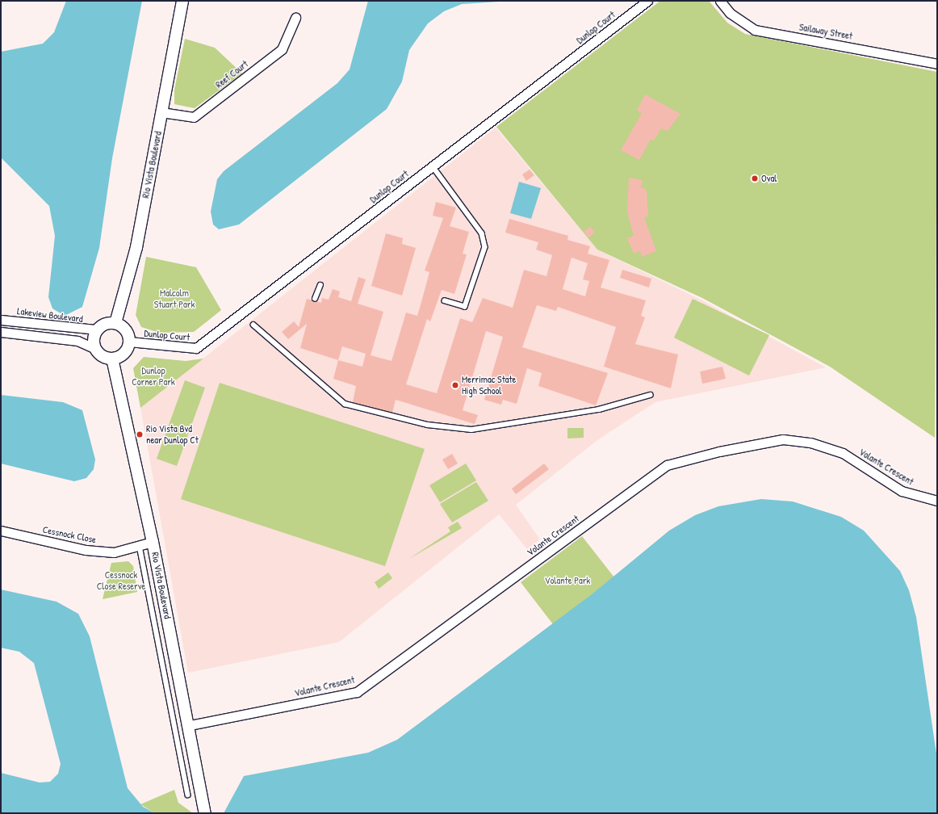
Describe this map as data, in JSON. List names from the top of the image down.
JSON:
{
  "streets": {
    "street": [
      "Dunlop Court",
      "Sailaway Street",
      "Reef Court",
      "Rio Vista Boulevard",
      "Lakeview Boulevard",
      "Volante Crescent",
      "Cessnock Close"
    ]
  },
  "crossings": [
    ["Dunlop Court", "Rio Vista Boulevard"],
    ["Dunlop Court", "Lakeview Boulevard"],
    ["Reef Court", "Rio Vista Boulevard"],
    ["Rio Vista Boulevard", "Lakeview Boulevard"],
    ["Rio Vista Boulevard", "Volante Crescent"],
    ["Rio Vista Boulevard", "Cessnock Close"]
  ],
  "parks": [
    "Malcolm Stuart Park",
    "Dunlop Corner Park",
    "Cessnock Close Reserve",
    "Volante Park"
  ],
  "places": ["Oval", "Merrimac State High School", "Rio Vista Bvd near Dunlop Ct"]
}
